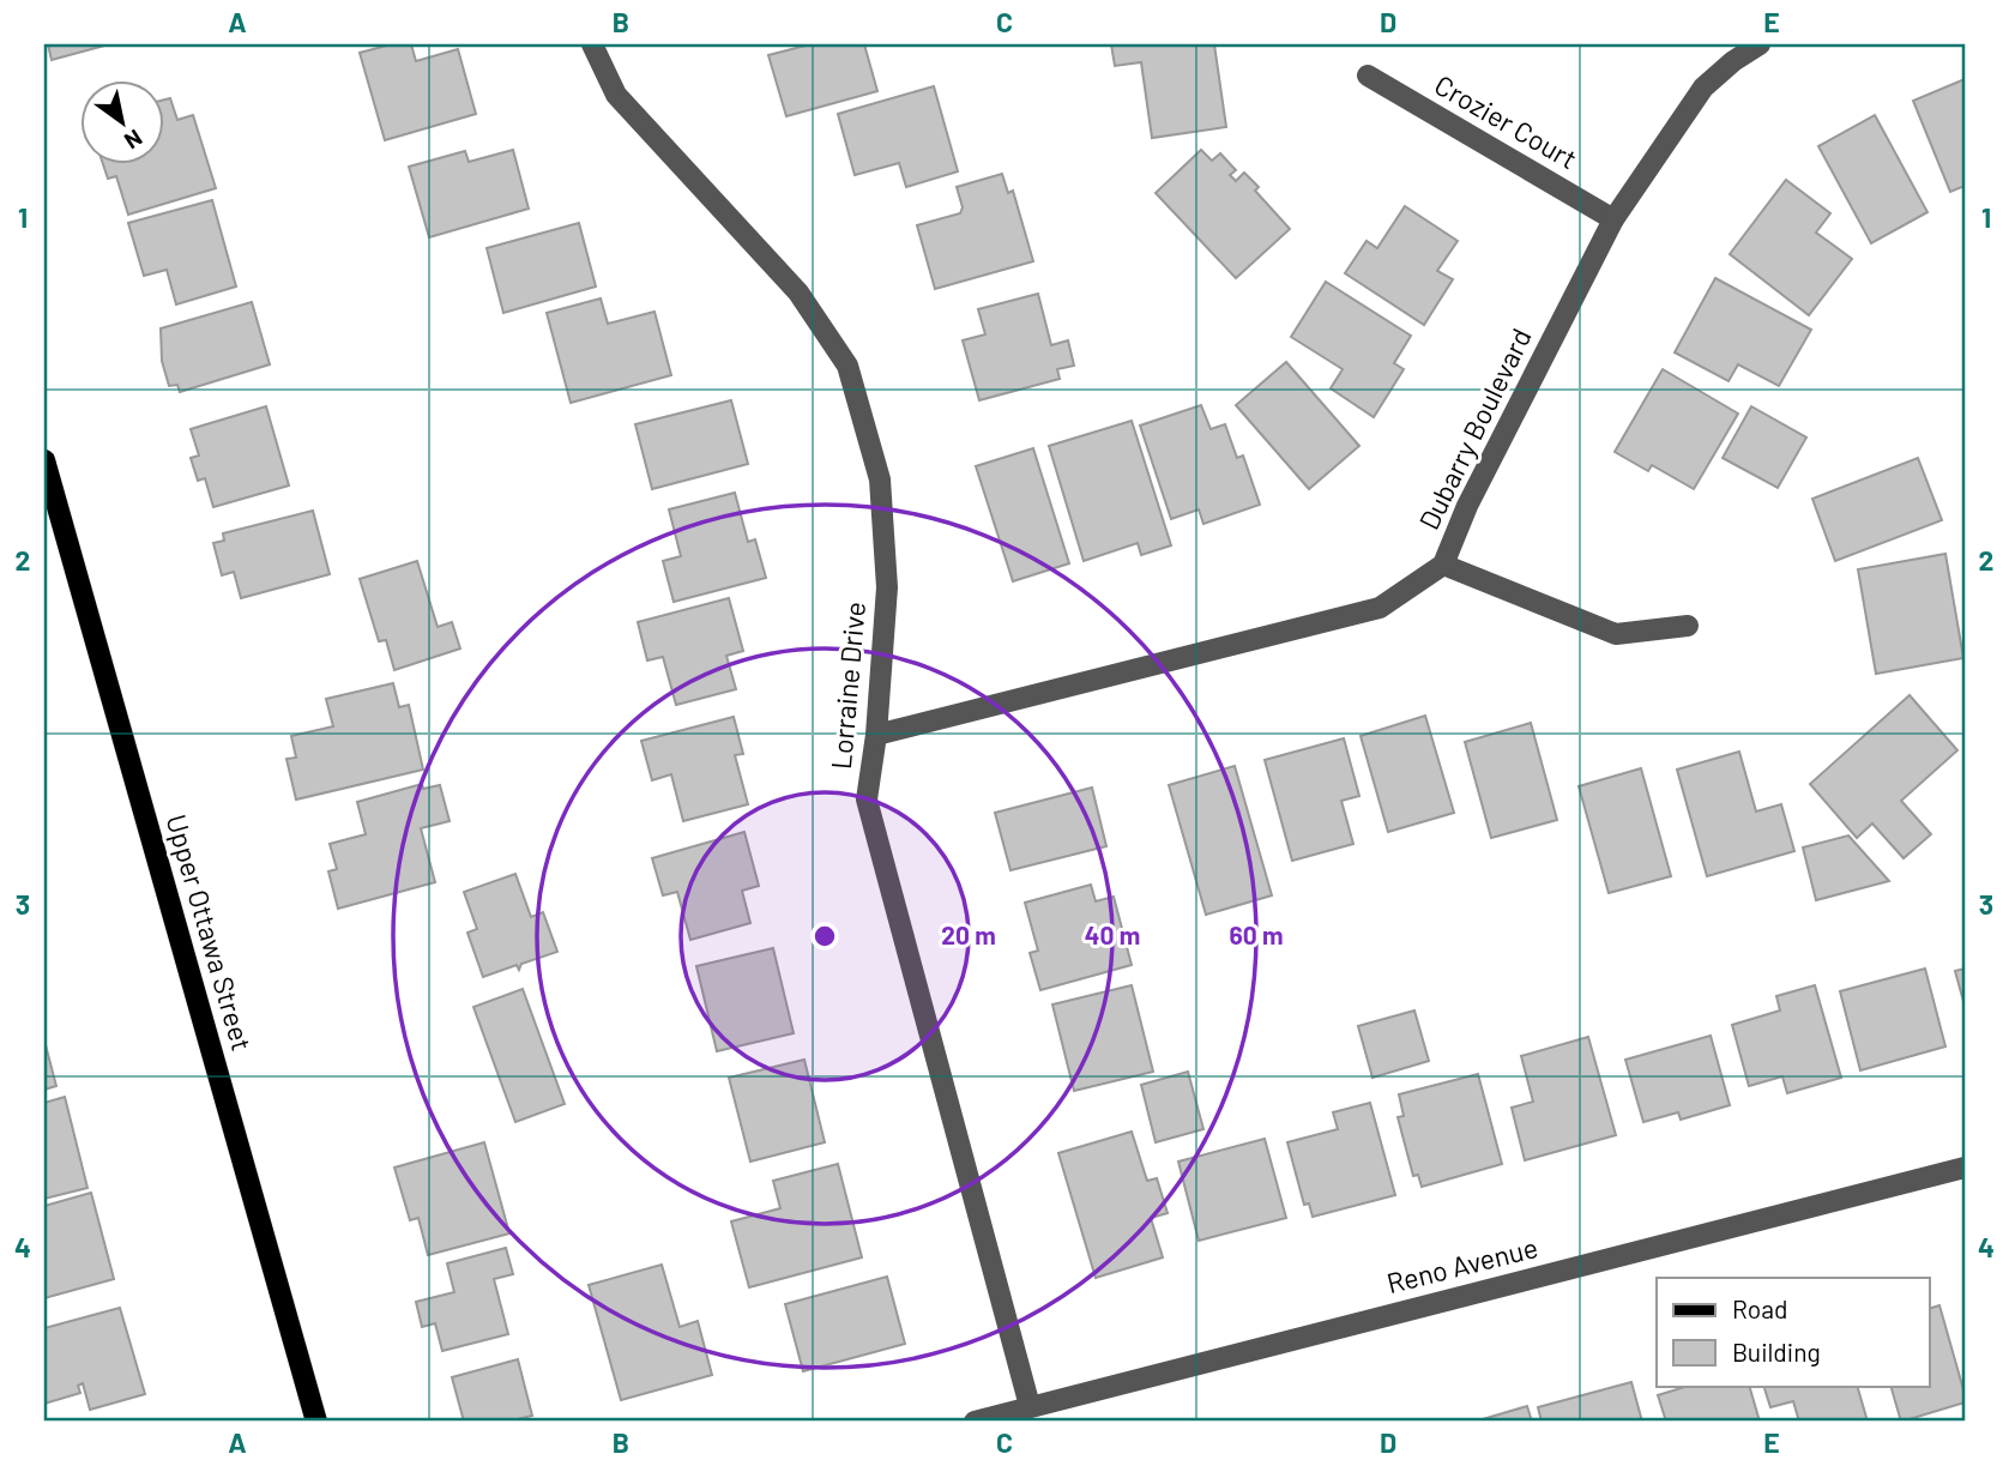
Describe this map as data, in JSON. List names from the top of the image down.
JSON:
{
  "streets": {
    "main road": ["Upper Ottawa Street"],
    "street": [
      "Crozier Court",
      "Dubarry Boulevard",
      "Lorraine Drive",
      "Reno Avenue"
    ]
  },
  "crossings": [
    ["Crozier Court", "Dubarry Boulevard"],
    ["Dubarry Boulevard", "Lorraine Drive"],
    ["Lorraine Drive", "Reno Avenue"]
  ],
  "legend": ["Road", "Building"],
  "north": "bottom right",
  "grid": {
    "columns": [
      "A",
      "B",
      "C",
      "D",
      "E"
    ],
    "rows": [
      "1",
      "2",
      "3",
      "4"
    ]
  },
  "rings": ["20 m", "40 m", "60 m"]
}
